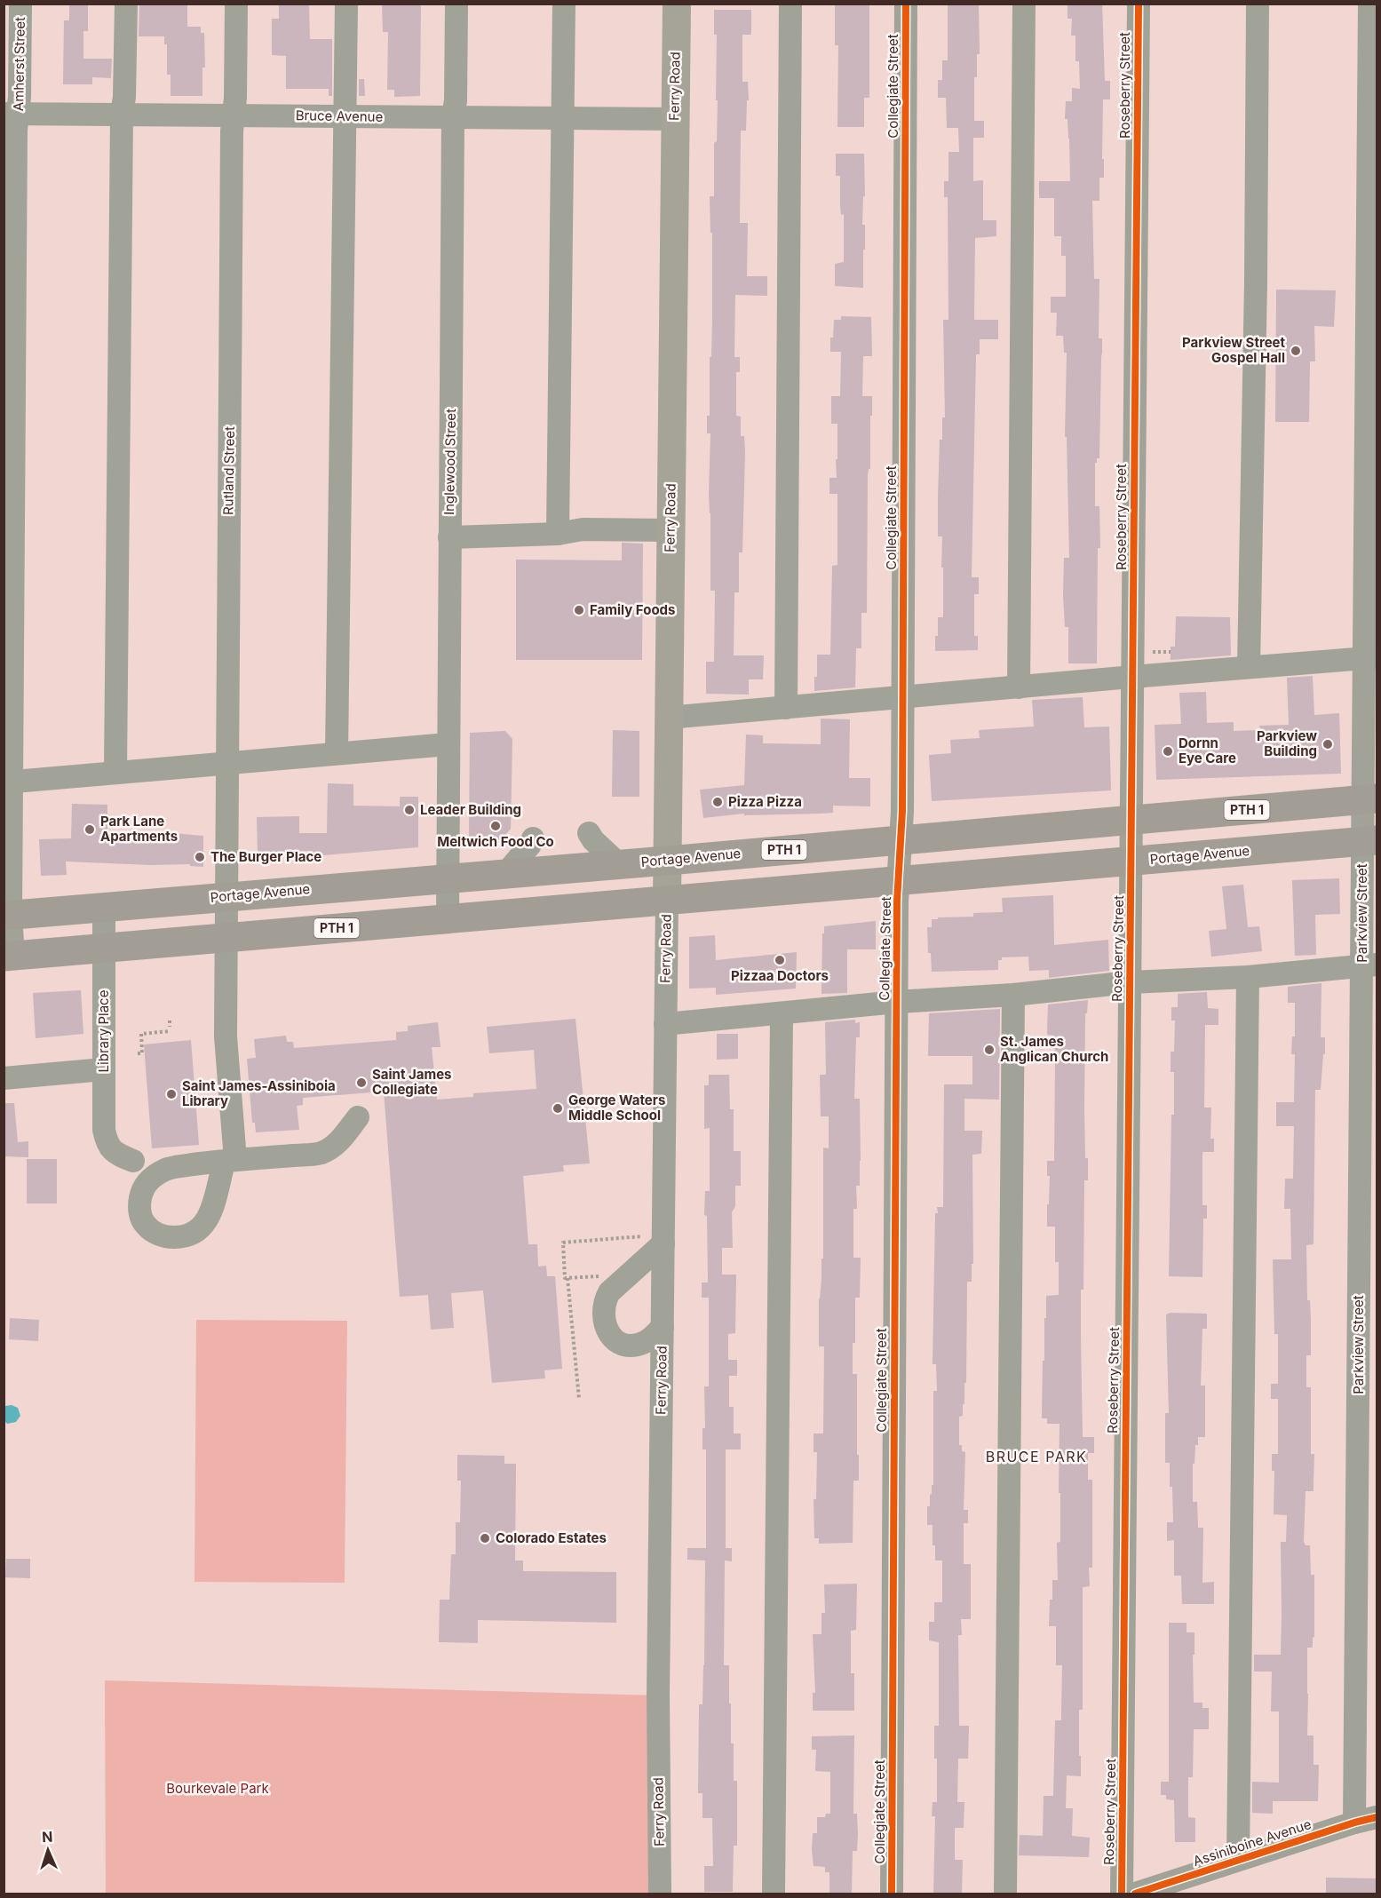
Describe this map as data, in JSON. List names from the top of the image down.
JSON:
{
  "streets": {
    "highway": ["PTH 1", "Portage Avenue"],
    "main road": ["Ferry Road"],
    "street": [
      "Amherst Street",
      "Roseberry Street",
      "Collegiate Street",
      "Bruce Avenue",
      "Inglewood Street",
      "Rutland Street",
      "Parkview Street",
      "Library Place",
      "Assiniboine Avenue"
    ]
  },
  "crossings": [
    ["Amherst Street", "Bruce Avenue"],
    ["Amherst Street", "Portage Avenue"],
    ["Roseberry Street", "Portage Avenue"],
    ["Ferry Road", "Bruce Avenue"],
    ["Ferry Road", "Portage Avenue"],
    ["Collegiate Street", "Portage Avenue"],
    ["Bruce Avenue", "Inglewood Street"],
    ["Bruce Avenue", "Rutland Street"],
    ["Inglewood Street", "Portage Avenue"],
    ["Rutland Street", "Portage Avenue"],
    ["Portage Avenue", "Parkview Street"],
    ["Portage Avenue", "Library Place"],
    ["Parkview Street", "Assiniboine Avenue"]
  ],
  "districts": ["BRUCE PARK"],
  "parks": ["Bourkevale Park"],
  "places": [
    "Parkview Street Gospel Hall",
    "Family Foods",
    "Parkview Building",
    "Dornn Eye Care",
    "Pizza Pizza",
    "Leader Building",
    "Meltwich Food Co",
    "Park Lane Apartments",
    "The Burger Place",
    "Pizzaa Doctors",
    "St. James Anglican Church",
    "Saint James Collegiate",
    "Saint James-Assiniboia Library",
    "George Waters Middle School",
    "Colorado Estates"
  ],
  "north": "top"
}
